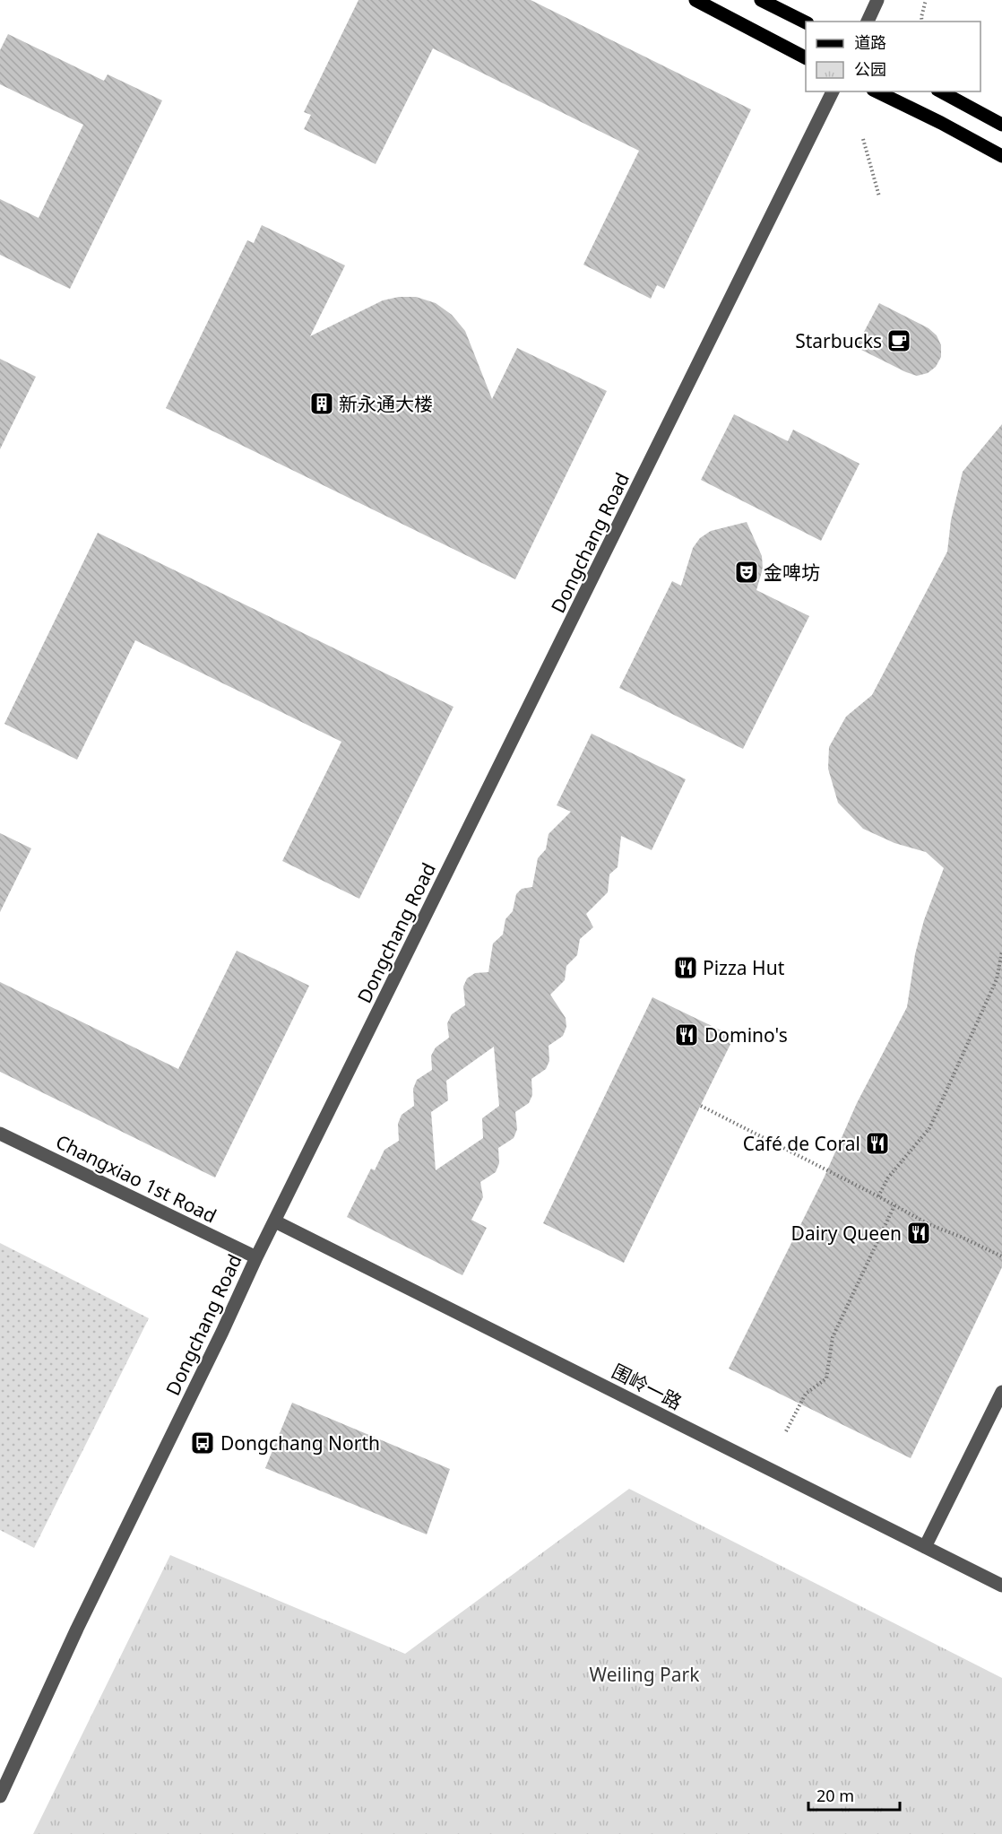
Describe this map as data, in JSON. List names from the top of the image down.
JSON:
{
  "streets": {
    "street": ["Dongchang Road", "Changxiao 1st Road", "围岭一路"]
  },
  "crossings": [
    ["Dongchang Road", "Changxiao 1st Road"],
    ["Dongchang Road", "围岭一路"]
  ],
  "parks": ["Weiling Park"],
  "places": {
    "cafe": ["Starbucks"],
    "building": ["新永通大楼"],
    "theatre": ["金啤坊"],
    "restaurant": [
      "Pizza Hut",
      "Domino's",
      "Café de Coral",
      "Dairy Queen"
    ],
    "bus stop": ["Dongchang North"]
  },
  "legend": ["道路", "公园"],
  "scale_bar": "20 m"
}
